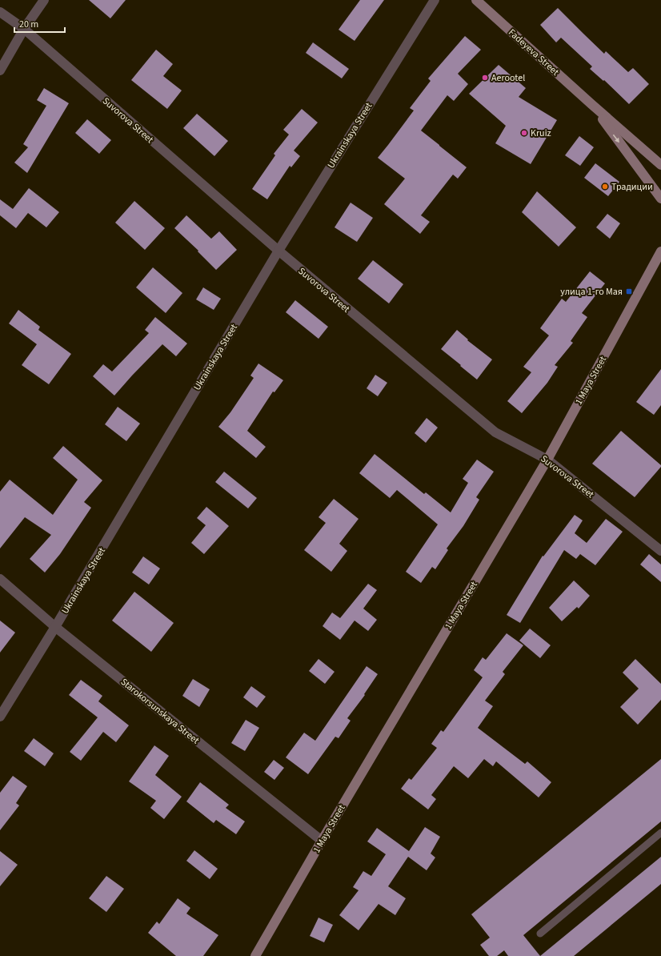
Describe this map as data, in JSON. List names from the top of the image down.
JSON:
{
  "streets": {
    "street": [
      "Fadeyeva Street",
      "Suvorova Street",
      "Ukrainskaya Street",
      "1 Maya Street",
      "Starokorsunskaya Street"
    ]
  },
  "crossings": [
    ["Suvorova Street", "Ukrainskaya Street"],
    ["Suvorova Street", "1 Maya Street"],
    ["Ukrainskaya Street", "Starokorsunskaya Street"],
    ["1 Maya Street", "Starokorsunskaya Street"]
  ],
  "places": {
    "other": ["Aerootel", "Kruiz", "Традиции"],
    "transit": ["улица 1-го Мая"]
  },
  "scale_bar": "20 m"
}
